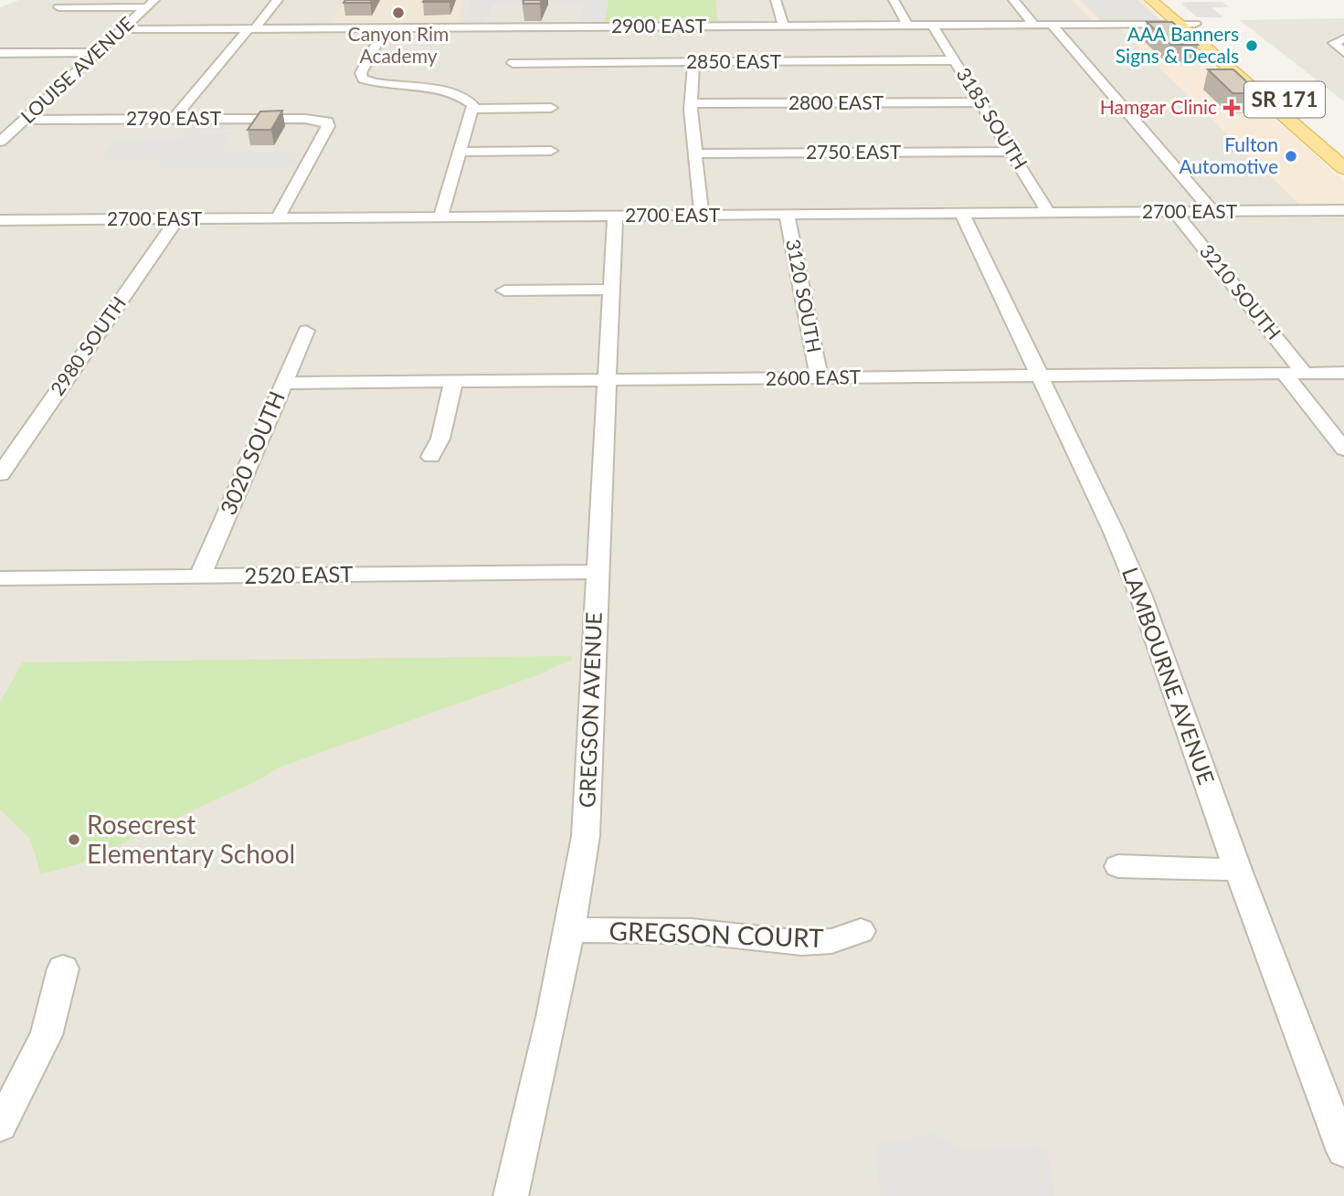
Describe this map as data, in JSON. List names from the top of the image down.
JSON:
{
  "streets": {
    "main road": ["SR 171"],
    "street": [
      "2900 EAST",
      "2850 EAST",
      "LOUISE AVENUE",
      "2800 EAST",
      "2790 EAST",
      "3185 SOUTH",
      "2750 EAST",
      "2700 EAST",
      "3210 SOUTH",
      "3120 SOUTH",
      "2980 SOUTH",
      "2600 EAST",
      "3020 SOUTH",
      "2520 EAST",
      "LAMBOURNE AVENUE",
      "GREGSON AVENUE",
      "GREGSON COURT"
    ]
  },
  "crossings": [
    ["2900 EAST", "LOUISE AVENUE"],
    ["2900 EAST", "SR 171"],
    ["2900 EAST", "3185 SOUTH"],
    ["2850 EAST", "3185 SOUTH"],
    ["LOUISE AVENUE", "2790 EAST"],
    ["2800 EAST", "3185 SOUTH"],
    ["2790 EAST", "2700 EAST"],
    ["3185 SOUTH", "2750 EAST"],
    ["3185 SOUTH", "2700 EAST"],
    ["2700 EAST", "3210 SOUTH"],
    ["2700 EAST", "3120 SOUTH"],
    ["2700 EAST", "2980 SOUTH"],
    ["2700 EAST", "LAMBOURNE AVENUE"],
    ["2700 EAST", "GREGSON AVENUE"],
    ["3210 SOUTH", "2600 EAST"],
    ["3120 SOUTH", "2600 EAST"],
    ["2600 EAST", "3020 SOUTH"],
    ["2600 EAST", "LAMBOURNE AVENUE"],
    ["2600 EAST", "GREGSON AVENUE"],
    ["3020 SOUTH", "2520 EAST"],
    ["2520 EAST", "GREGSON AVENUE"],
    ["GREGSON AVENUE", "GREGSON COURT"]
  ],
  "places": {
    "other": [
      "Canyon Rim Academy",
      "AAA Banners Signs & Decals",
      "Fulton Automotive",
      "Rosecrest Elementary School"
    ],
    "health": ["Hamgar Clinic"]
  }
}
